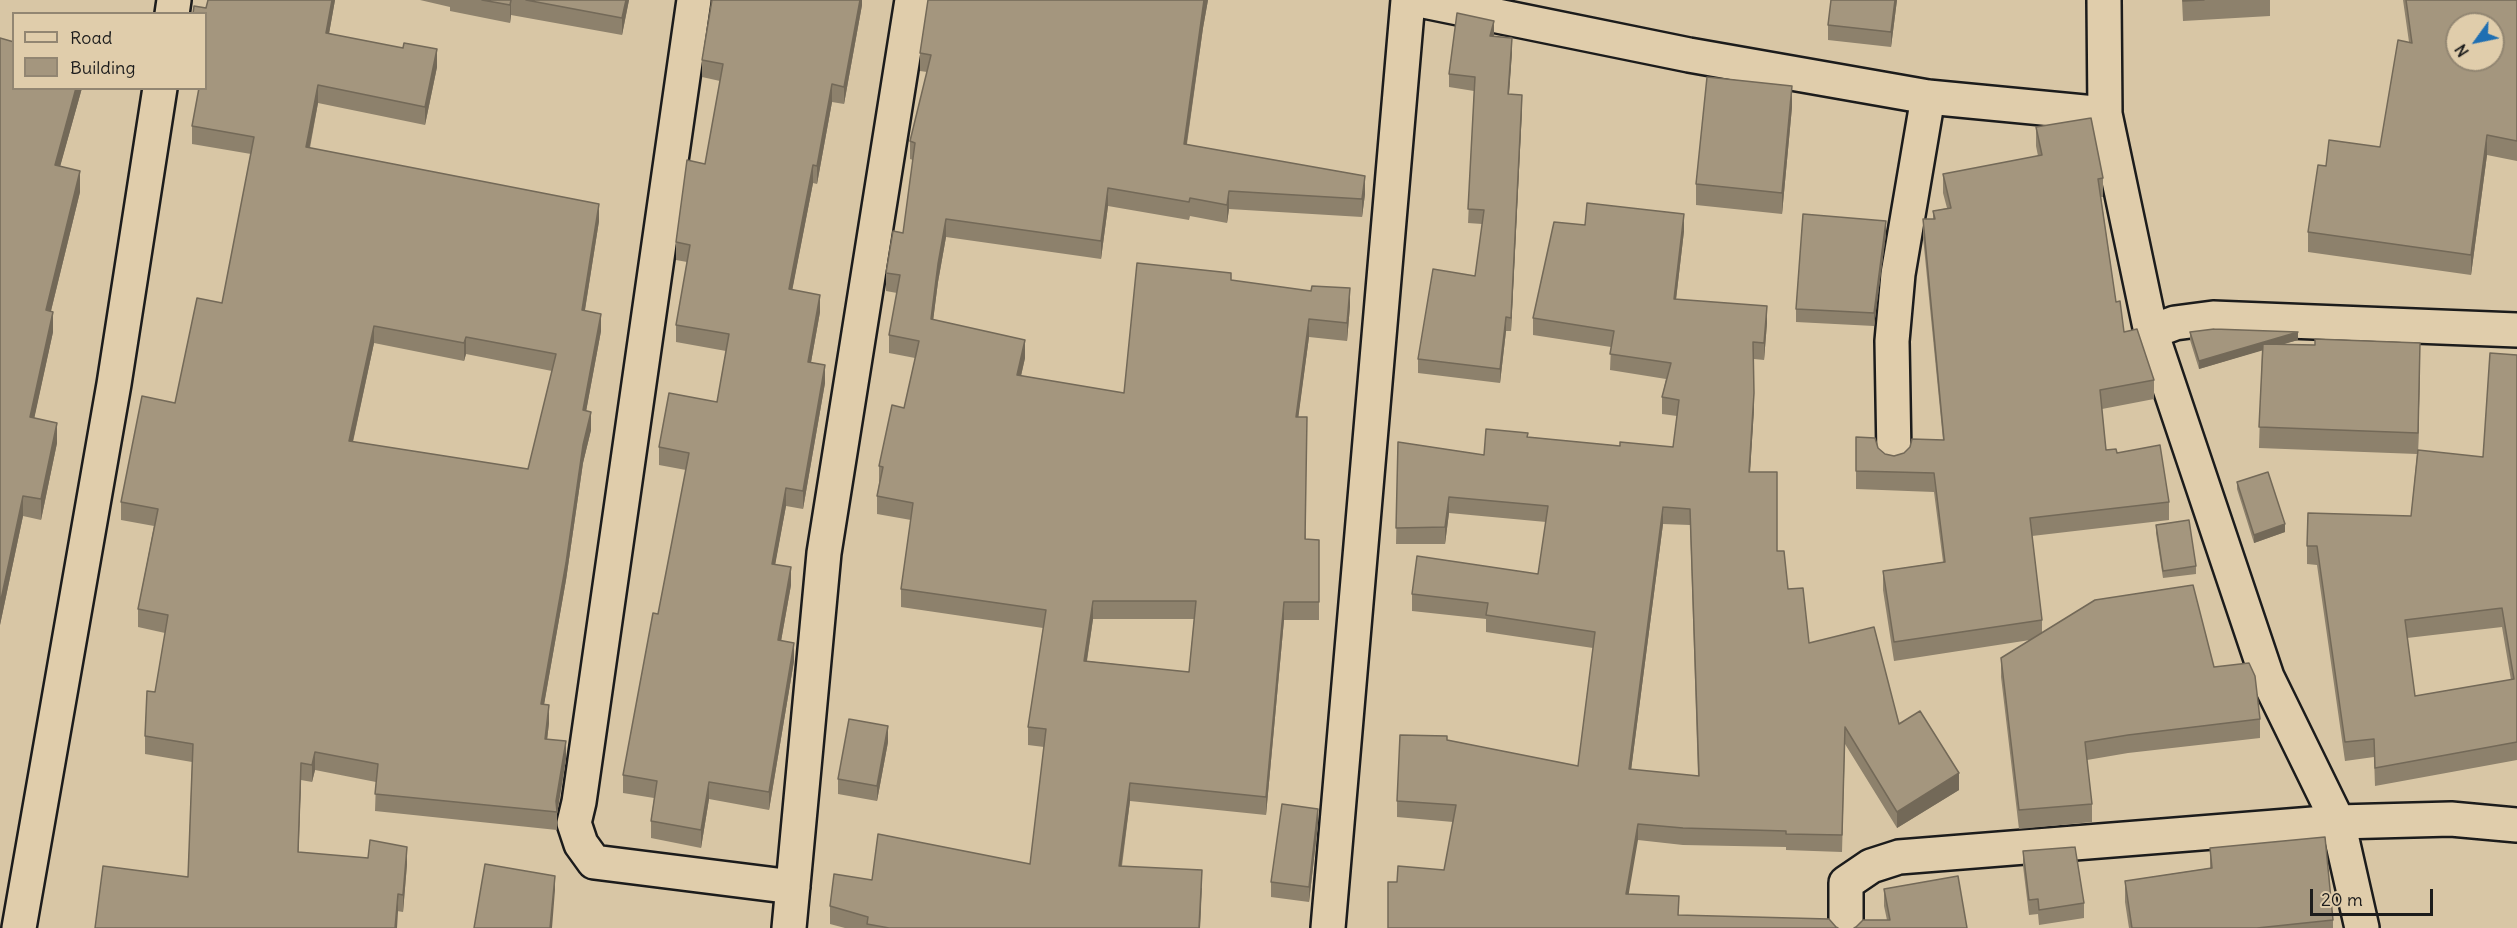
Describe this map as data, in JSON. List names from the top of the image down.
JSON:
{
  "legend": ["Road", "Building"],
  "scale_bar": "20 m",
  "north": "bottom left"
}
